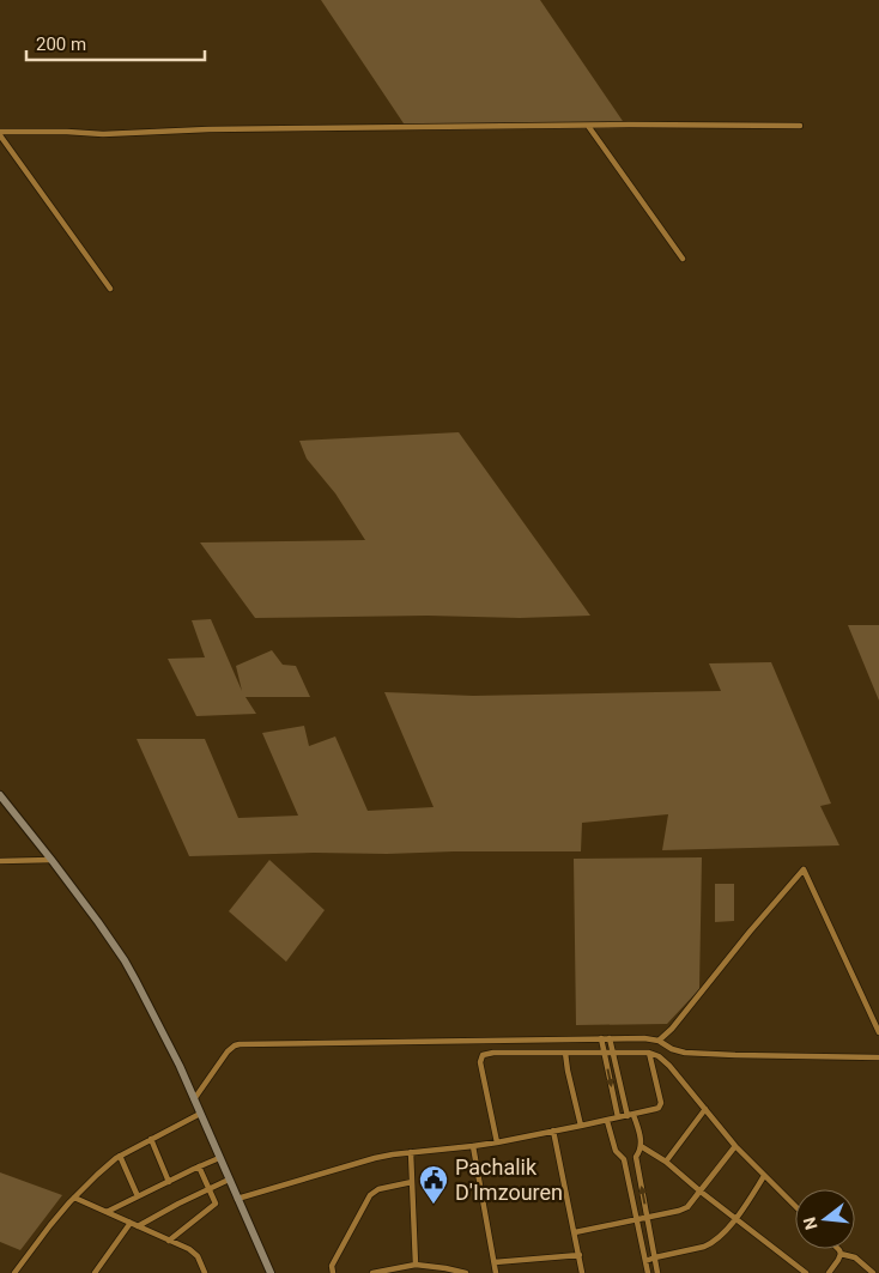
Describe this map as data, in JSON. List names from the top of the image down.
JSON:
{
  "places": {
    "public building": ["Pachalik D'Imzouren"]
  },
  "scale_bar": "200 m",
  "north": "left"
}
